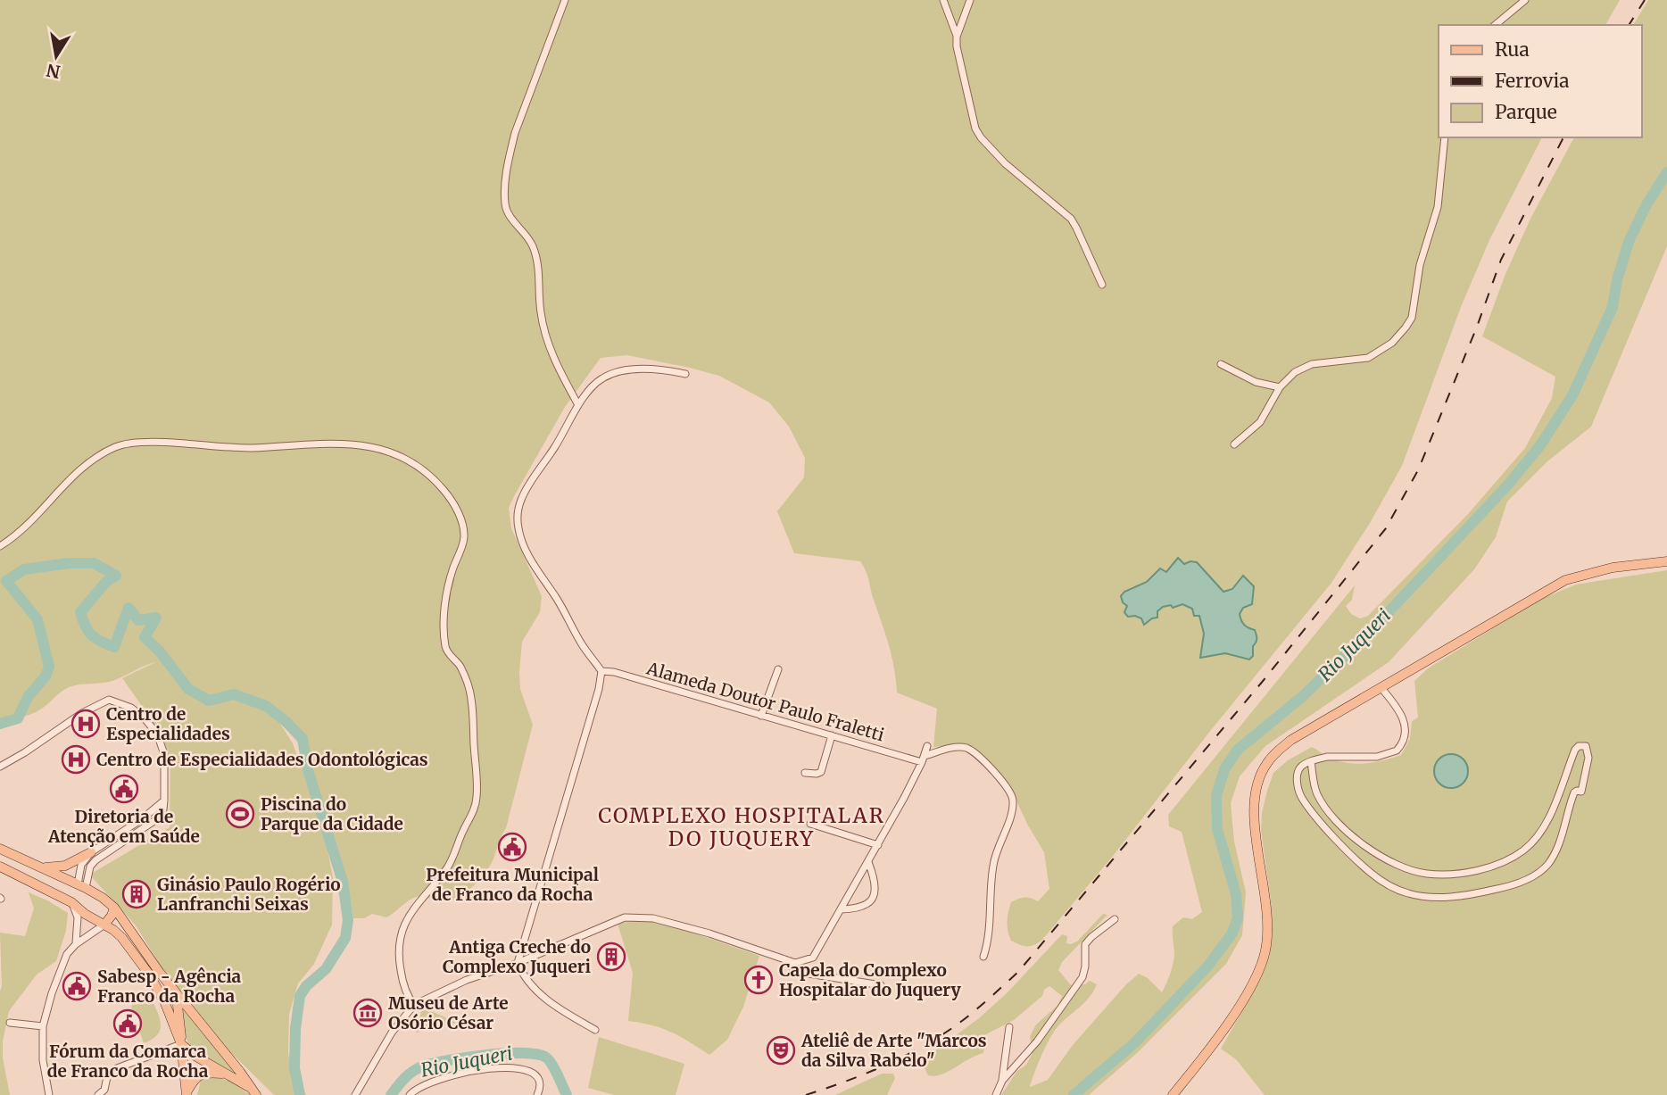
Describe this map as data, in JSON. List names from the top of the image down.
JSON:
{
  "streets": {
    "street": ["Alameda Doutor Paulo Fraletti"]
  },
  "districts": ["COMPLEXO HOSPITALAR DO JUQUERY"],
  "water": ["Rio Juqueri"],
  "places": {
    "hospital": ["Centro de Especialidades", "Centro de Especialidades Odontológicas"],
    "public building": [
      "Diretoria de Atenção em Saúde",
      "Prefeitura Municipal de Franco da Rocha",
      "Sabesp - Agência Franco da Rocha",
      "Fórum da Comarca de Franco da Rocha"
    ],
    "sports": ["Piscina do Parque da Cidade"],
    "building": ["Ginásio Paulo Rogério Lanfranchi Seixas", "Antiga Creche do Complexo Juqueri"],
    "church": ["Capela do Complexo Hospitalar do Juquery"],
    "museum": ["Museu de Arte Osório César"],
    "theatre": ["Ateliê de Arte \"Marcos da Silva Rabelo\""]
  },
  "legend": ["Rua", "Ferrovia", "Parque"],
  "north": "bottom"
}
